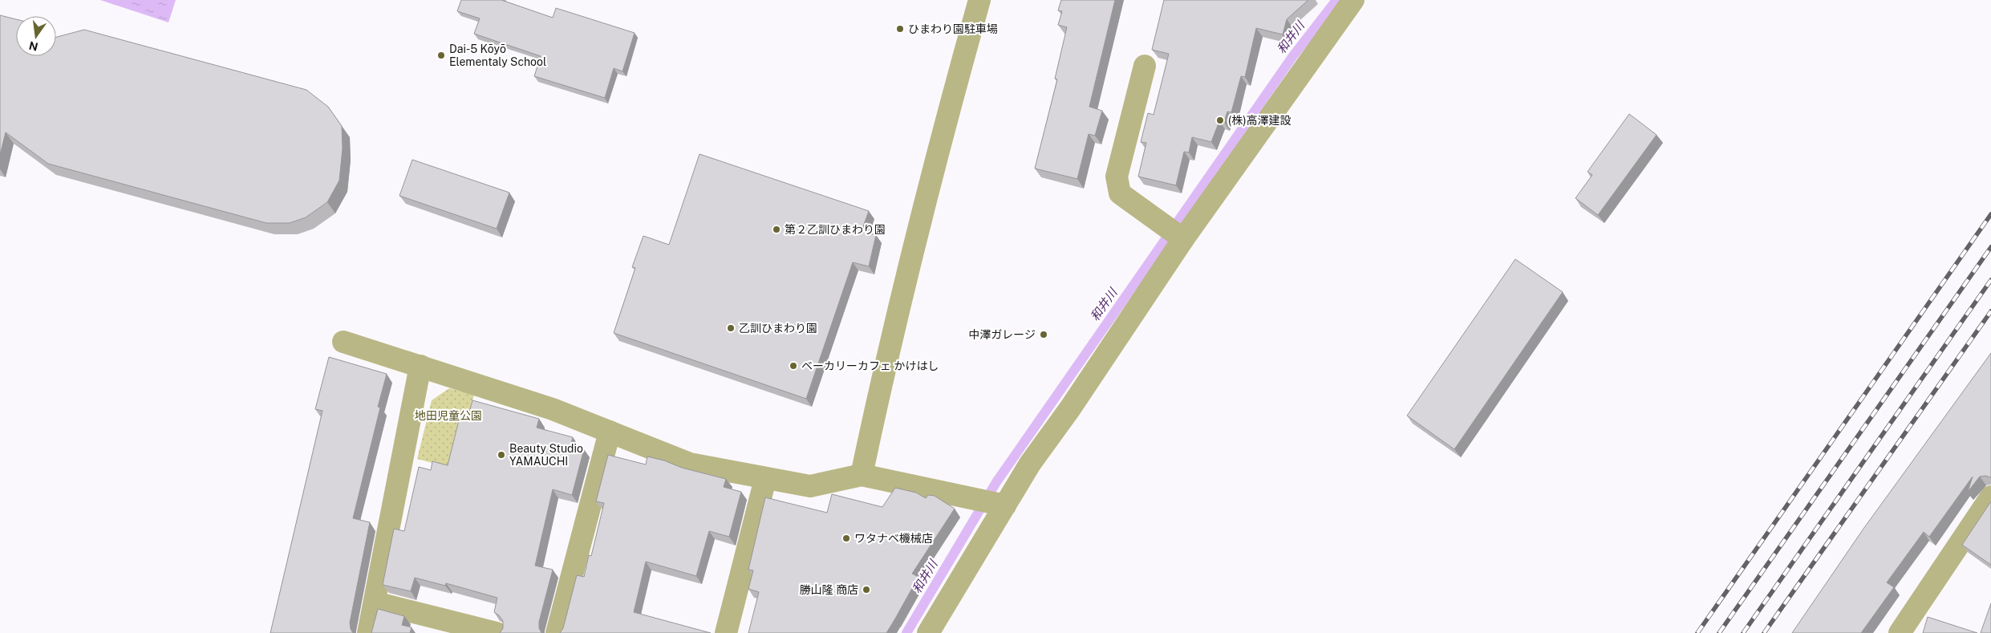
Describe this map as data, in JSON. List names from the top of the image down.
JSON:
{
  "water": ["和井川"],
  "parks": ["地田児童公園"],
  "places": [
    "ひまわり園駐車場",
    "Dai-5 Kōyō Elementaly School",
    "(株)高澤建設",
    "第２乙訓ひまわり園",
    "乙訓ひまわり園",
    "中澤ガレージ",
    "ベーカリーカフェ かけはし",
    "Beauty Studio YAMAUCHI",
    "ワタナベ機械店",
    "勝山隆 商店"
  ],
  "north": "bottom"
}
